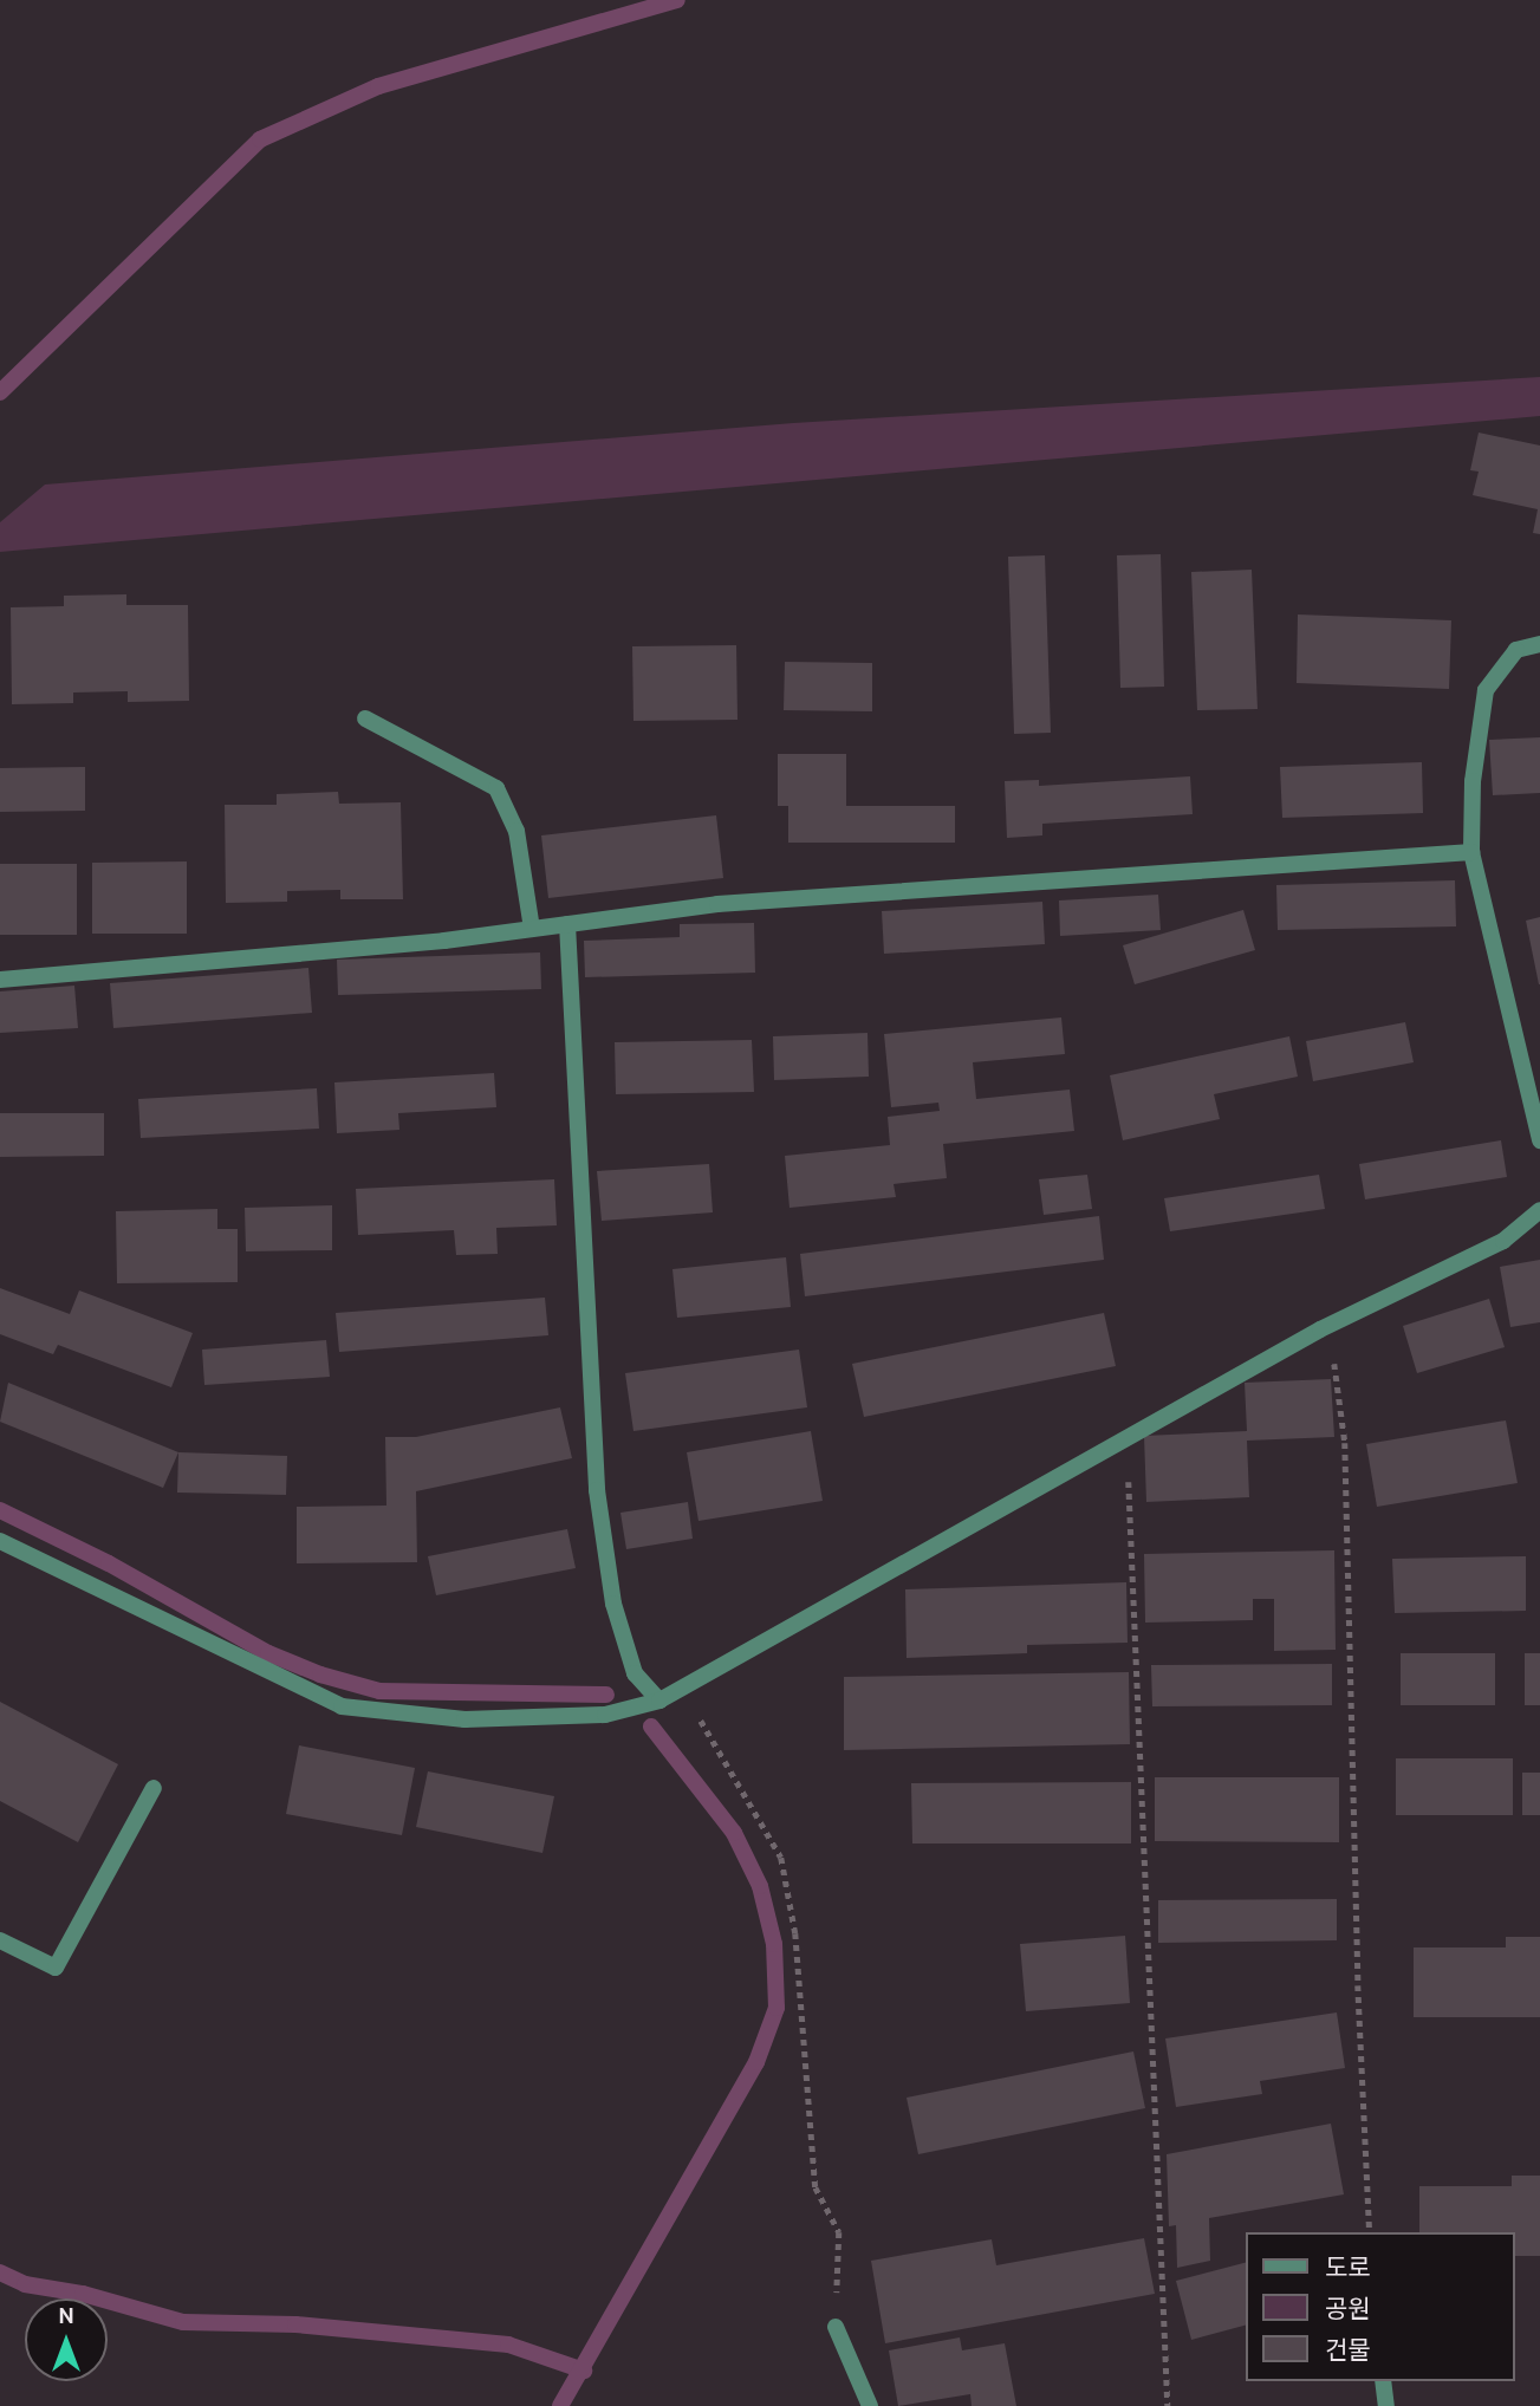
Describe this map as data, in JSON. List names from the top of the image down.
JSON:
{
  "legend": ["도로", "공원", "건물"],
  "north": "top"
}
